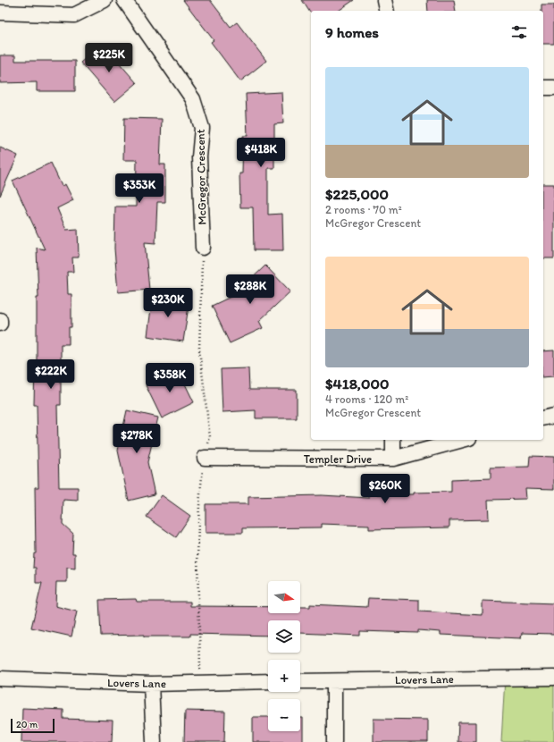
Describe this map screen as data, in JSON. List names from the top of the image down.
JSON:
{
  "streets": {
    "street": ["McGregor Crescent", "Templer Drive", "Lovers Lane"]
  },
  "scale_bar": "20 m",
  "north": "right",
  "page": {
    "heading": "9 homes",
    "price": [
      "$225K",
      "$418K",
      "$353K",
      "$288K",
      "$230K",
      "$222K",
      "$358K",
      "$278K",
      "$260K"
    ],
    "list": [
      {
        "name": "$225,000",
        "note": "2 rooms · 70 m² · McGregor Crescent"
      },
      {
        "name": "$418,000",
        "note": "4 rooms · 120 m² · McGregor Crescent"
      }
    ],
    "map_buttons": ["+", "−"],
    "scale": "20 m"
  }
}
